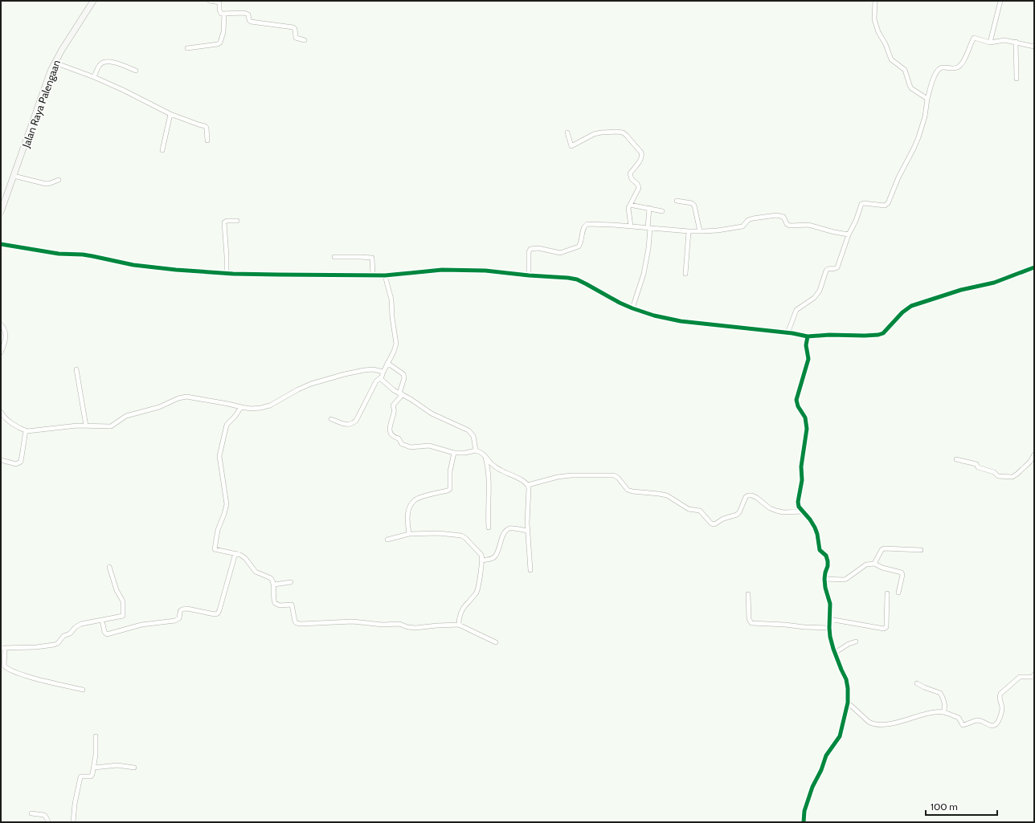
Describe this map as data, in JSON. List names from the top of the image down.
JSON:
{
  "streets": {
    "street": ["Jalan Raya Palengaan"]
  },
  "scale_bar": "100 m"
}
